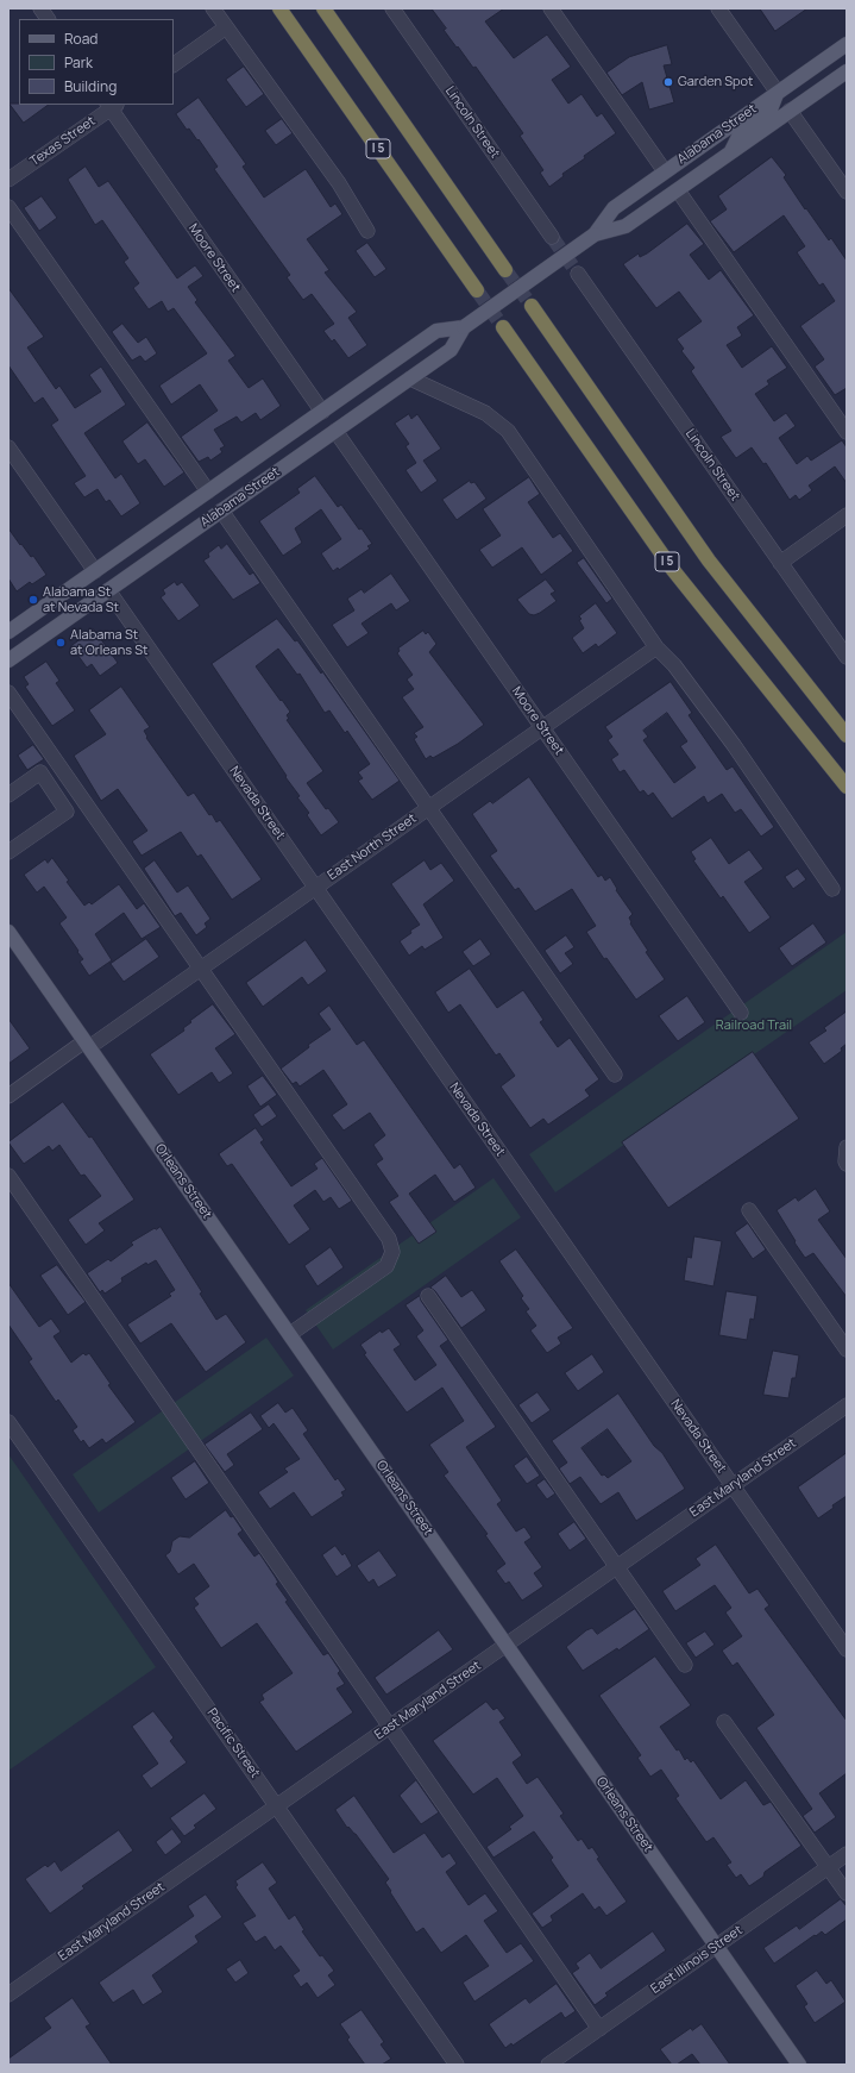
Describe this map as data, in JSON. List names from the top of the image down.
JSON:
{
  "streets": {
    "highway": ["I 5"],
    "main road": ["Alabama Street", "Orleans Street"],
    "street": [
      "Lincoln Street",
      "Texas Street",
      "Moore Street",
      "Nevada Street",
      "East North Street",
      "East Maryland Street",
      "Pacific Street",
      "East Illinois Street"
    ]
  },
  "crossings": [
    ["Alabama Street", "Moore Street"],
    ["Alabama Street", "Nevada Street"],
    ["Texas Street", "Moore Street"],
    ["Moore Street", "East North Street"],
    ["Nevada Street", "East North Street"],
    ["Nevada Street", "East Maryland Street"],
    ["East North Street", "Orleans Street"],
    ["Orleans Street", "East Maryland Street"],
    ["Orleans Street", "East Illinois Street"],
    ["East Maryland Street", "Pacific Street"]
  ],
  "parks": ["Railroad Trail"],
  "places": ["Garden Spot", "Alabama St at Nevada St", "Alabama St at Orleans St"],
  "legend": ["Road", "Park", "Building"]
}
